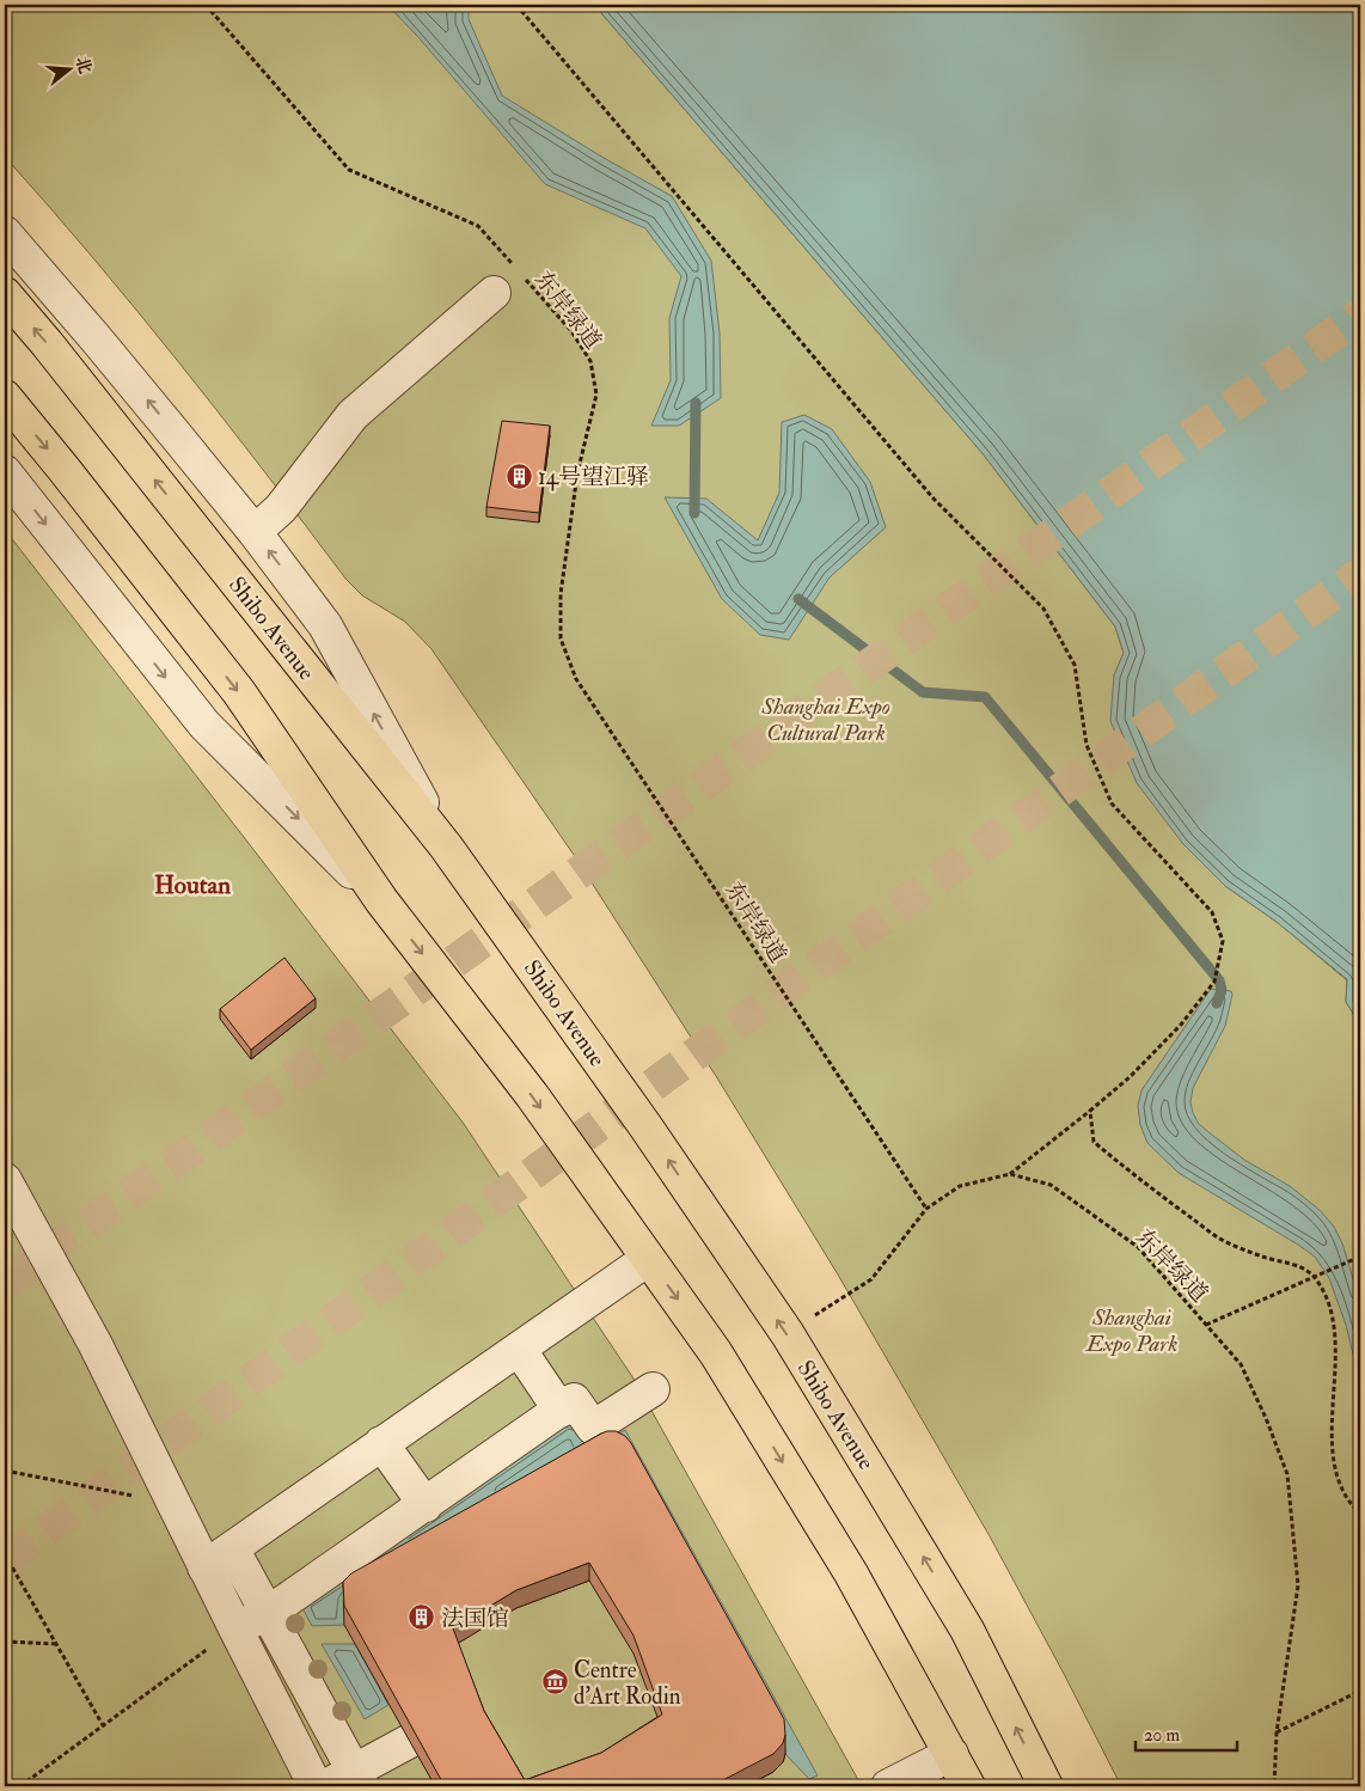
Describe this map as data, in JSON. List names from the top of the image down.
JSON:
{
  "streets": {
    "main road": ["Shibo Avenue"],
    "path": ["东岸绿道"]
  },
  "districts": ["Houtan"],
  "parks": ["Shanghai Expo Cultural Park", "Shanghai Expo Park"],
  "places": {
    "building": ["14号望江驿", "法国馆"],
    "museum": ["Centre d'Art Rodin"]
  },
  "scale_bar": "20 m",
  "north": "right"
}
